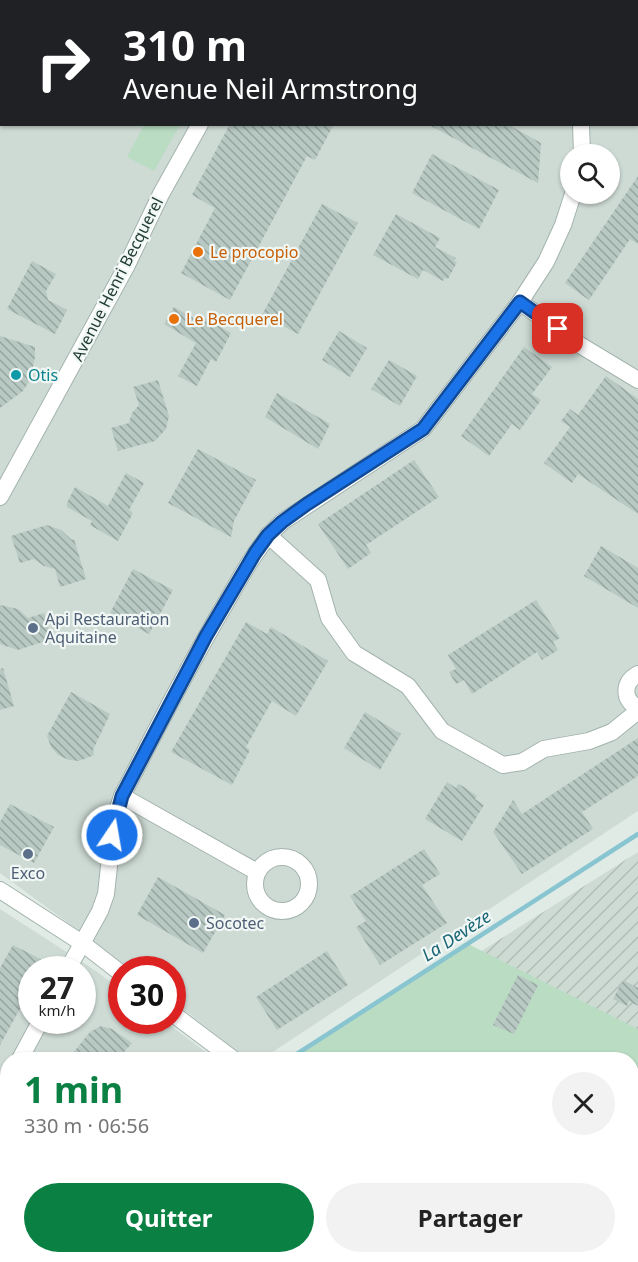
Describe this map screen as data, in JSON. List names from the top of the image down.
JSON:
{
  "streets": {
    "street": ["Avenue Henri Becquerel"]
  },
  "water": ["La Devèze"],
  "places": [
    "Le procopio",
    "Le Becquerel",
    "Otis",
    "Api Restauration Aquitaine",
    "Exco",
    "Socotec"
  ],
  "page": {
    "turn": ["310 m", "Avenue Neil Armstrong"],
    "speed": "27 km/h",
    "limit": "30",
    "heading": ["1 min", "330 m · 06:56"],
    "buttons": ["Quitter", "Partager"]
  }
}
